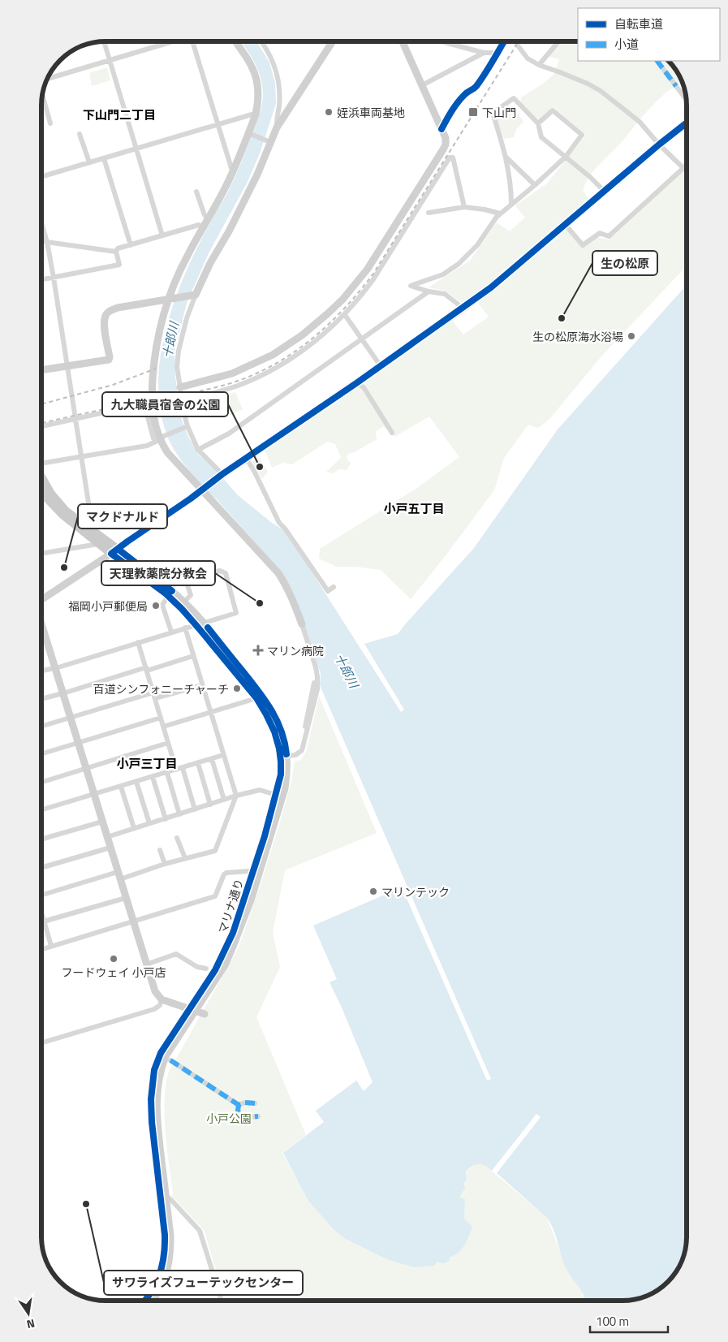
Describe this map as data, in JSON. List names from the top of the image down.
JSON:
{
  "streets": {
    "street": ["マリナ通り"]
  },
  "districts": ["下山門二丁目", "小戸五丁目", "小戸三丁目"],
  "water": ["十郎川"],
  "parks": ["小戸公園"],
  "places": {
    "other": [
      "姪浜車両基地",
      "生の松原",
      "生の松原海水浴場",
      "九大職員宿舎の公園",
      "マクドナルド",
      "天理教薬院分教会",
      "福岡小戸郵便局",
      "百道シンフォニーチャーチ",
      "マリンテック",
      "フードウェイ 小戸店",
      "サワライズフューテックセンター"
    ],
    "transit": ["下山門"],
    "health": ["マリン病院"]
  },
  "legend": ["自転車道", "小道"],
  "scale_bar": "100 m",
  "north": "bottom"
}
